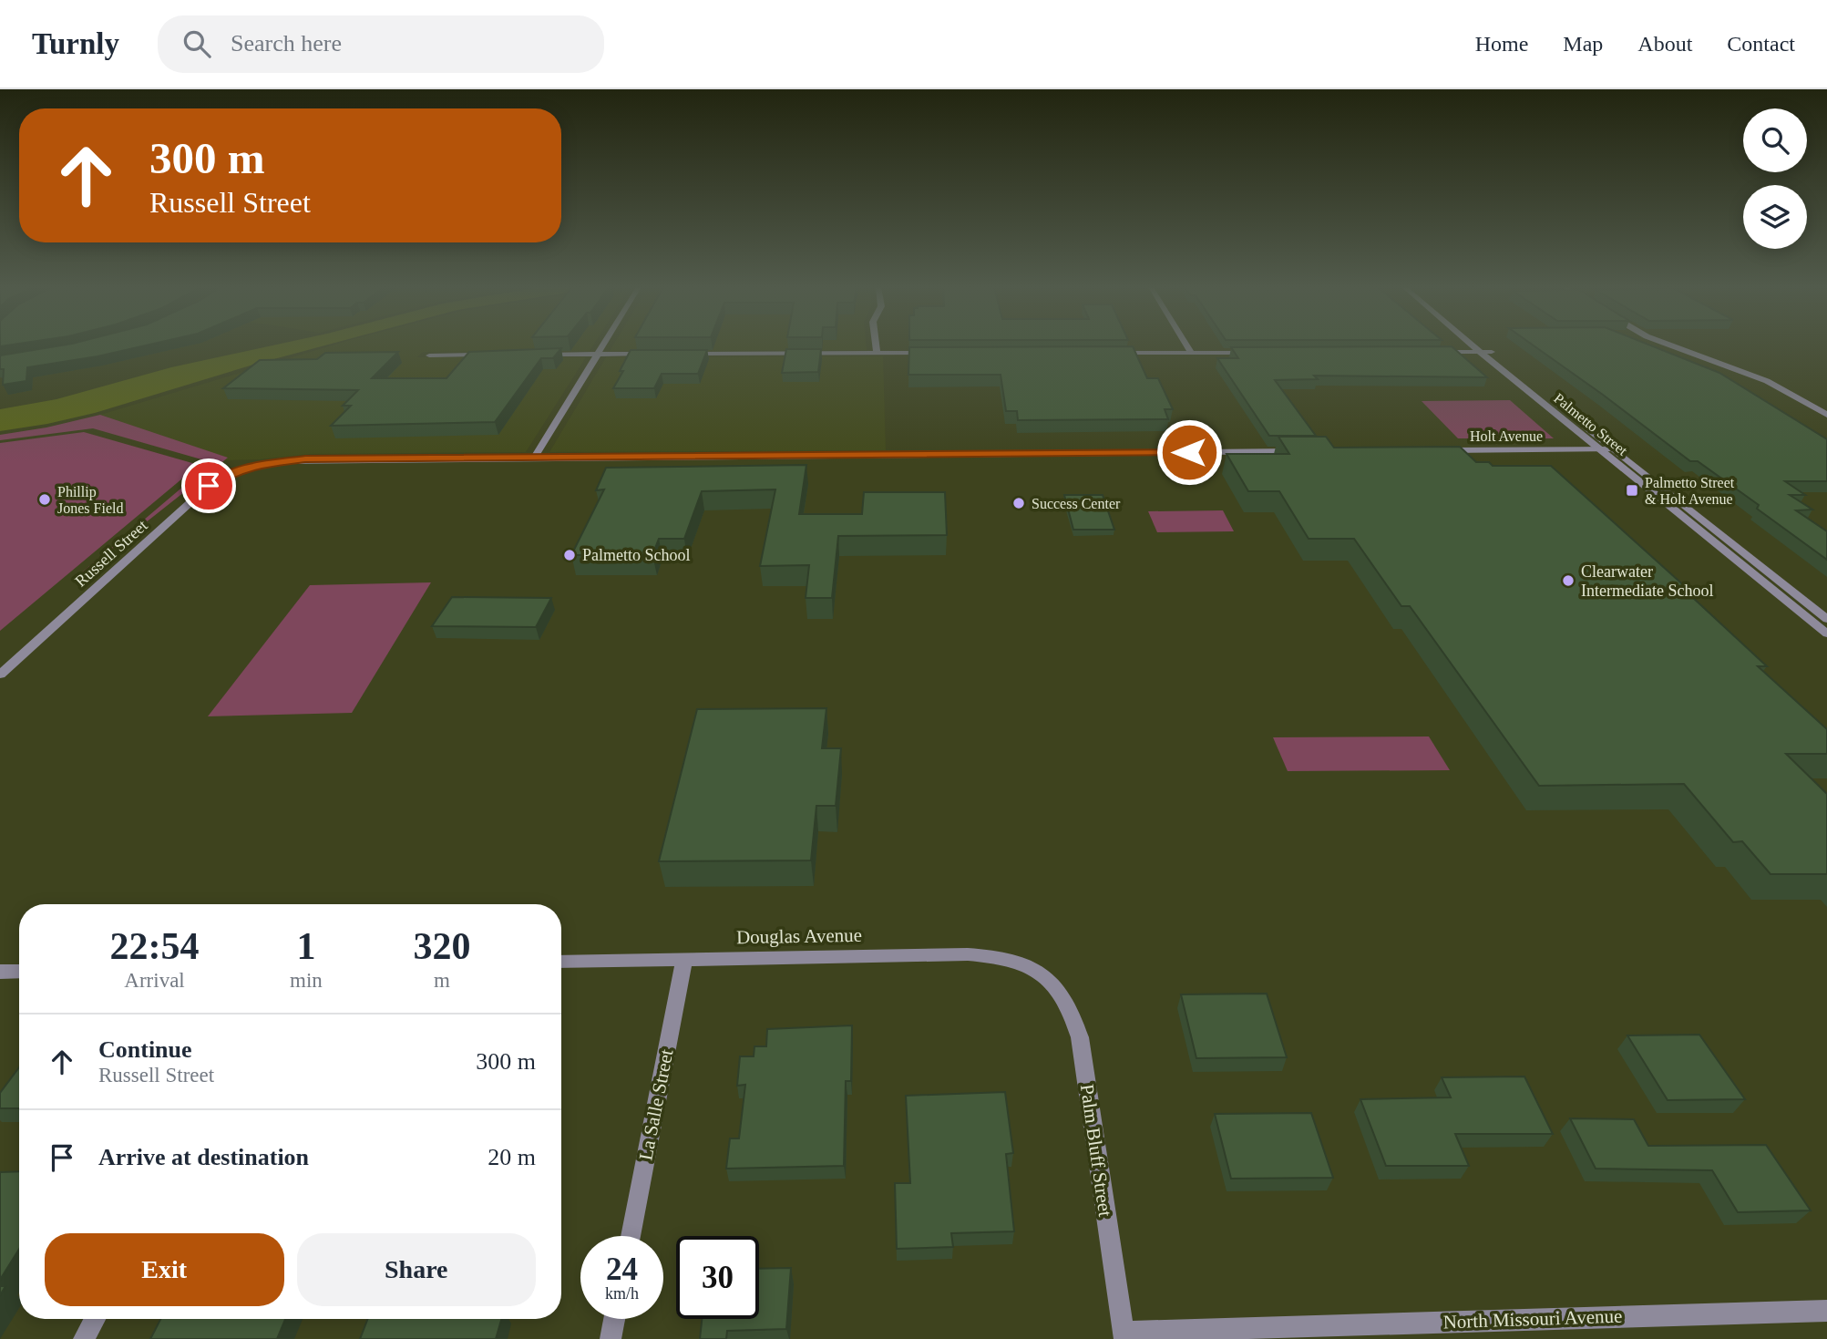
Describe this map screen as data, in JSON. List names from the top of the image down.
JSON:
{
  "streets": {
    "street": [
      "Palmetto Street",
      "Holt Avenue",
      "Russell Street",
      "Douglas Avenue",
      "La Salle Street",
      "Palm Bluff Street",
      "North Missouri Avenue"
    ]
  },
  "crossings": [
    ["Palmetto Street", "Holt Avenue"],
    ["Douglas Avenue", "La Salle Street"],
    ["Douglas Avenue", "Palm Bluff Street"],
    ["Palm Bluff Street", "North Missouri Avenue"]
  ],
  "places": {
    "transit": ["Palmetto Street & Holt Avenue"],
    "other": [
      "Phillip Jones Field",
      "Success Center",
      "Palmetto School",
      "Clearwater Intermediate School"
    ]
  },
  "page": {
    "header": "Turnly",
    "search": "Search here",
    "nav": [
      "Home",
      "Map",
      "About",
      "Contact"
    ],
    "turn": ["300 m", "Russell Street"],
    "eta": [
      "22:54",
      "Arrival",
      "1",
      "min",
      "320",
      "m"
    ],
    "list": [
      {
        "name": "Continue",
        "note": "Russell Street",
        "value": "300 m"
      },
      {
        "name": "Arrive at destination",
        "value": "20 m"
      }
    ],
    "buttons": ["Exit", "Share"],
    "speed": "24 km/h",
    "limit": "30"
  }
}
